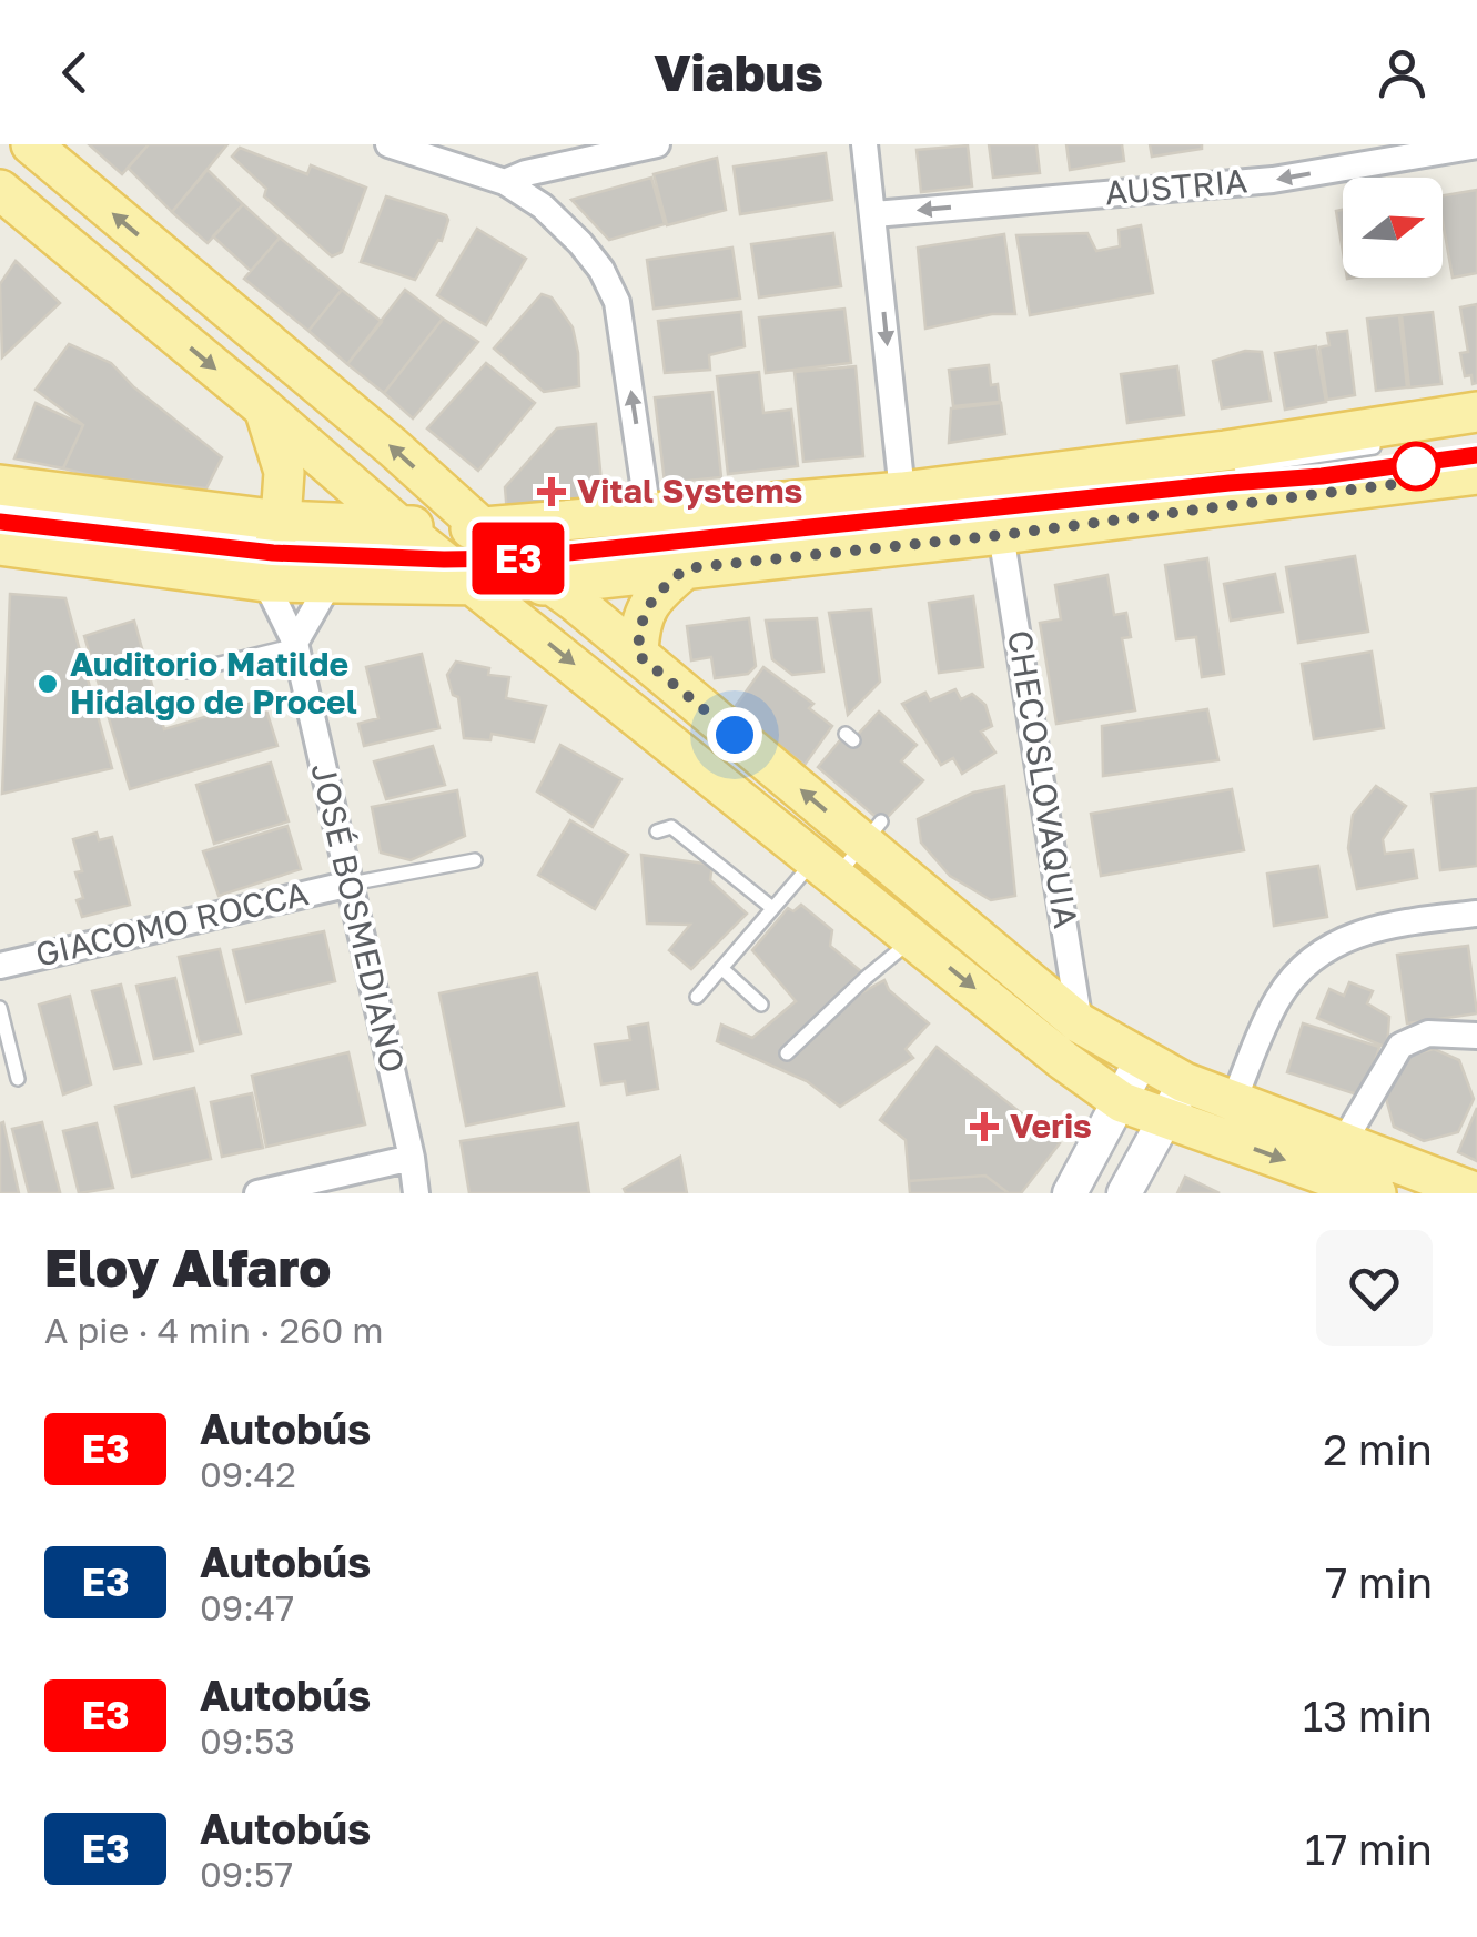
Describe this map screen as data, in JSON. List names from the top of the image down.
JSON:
{
  "streets": {
    "street": [
      "AUSTRIA",
      "CHECOSLOVAQUIA",
      "JOSÉ BOSMEDIANO",
      "GIACOMO ROCCA"
    ]
  },
  "crossings": [
    ["JOSÉ BOSMEDIANO", "GIACOMO ROCCA"]
  ],
  "one_way": ["AUSTRIA"],
  "places": {
    "health": ["Vital Systems", "Veris"],
    "other": ["Auditorio Matilde Hidalgo de Procel"]
  },
  "lines": ["bus line E3"],
  "north": "right",
  "page": {
    "header": "Viabus",
    "on_map": "E3",
    "heading": ["Eloy Alfaro", "A pie · 4 min · 260 m"],
    "list": [
      {
        "mark": "E3",
        "name": "Autobús",
        "note": "09:42",
        "value": "2 min"
      },
      {
        "mark": "E3",
        "name": "Autobús",
        "note": "09:47",
        "value": "7 min"
      },
      {
        "mark": "E3",
        "name": "Autobús",
        "note": "09:53",
        "value": "13 min"
      },
      {
        "mark": "E3",
        "name": "Autobús",
        "note": "09:57",
        "value": "17 min"
      }
    ]
  }
}
